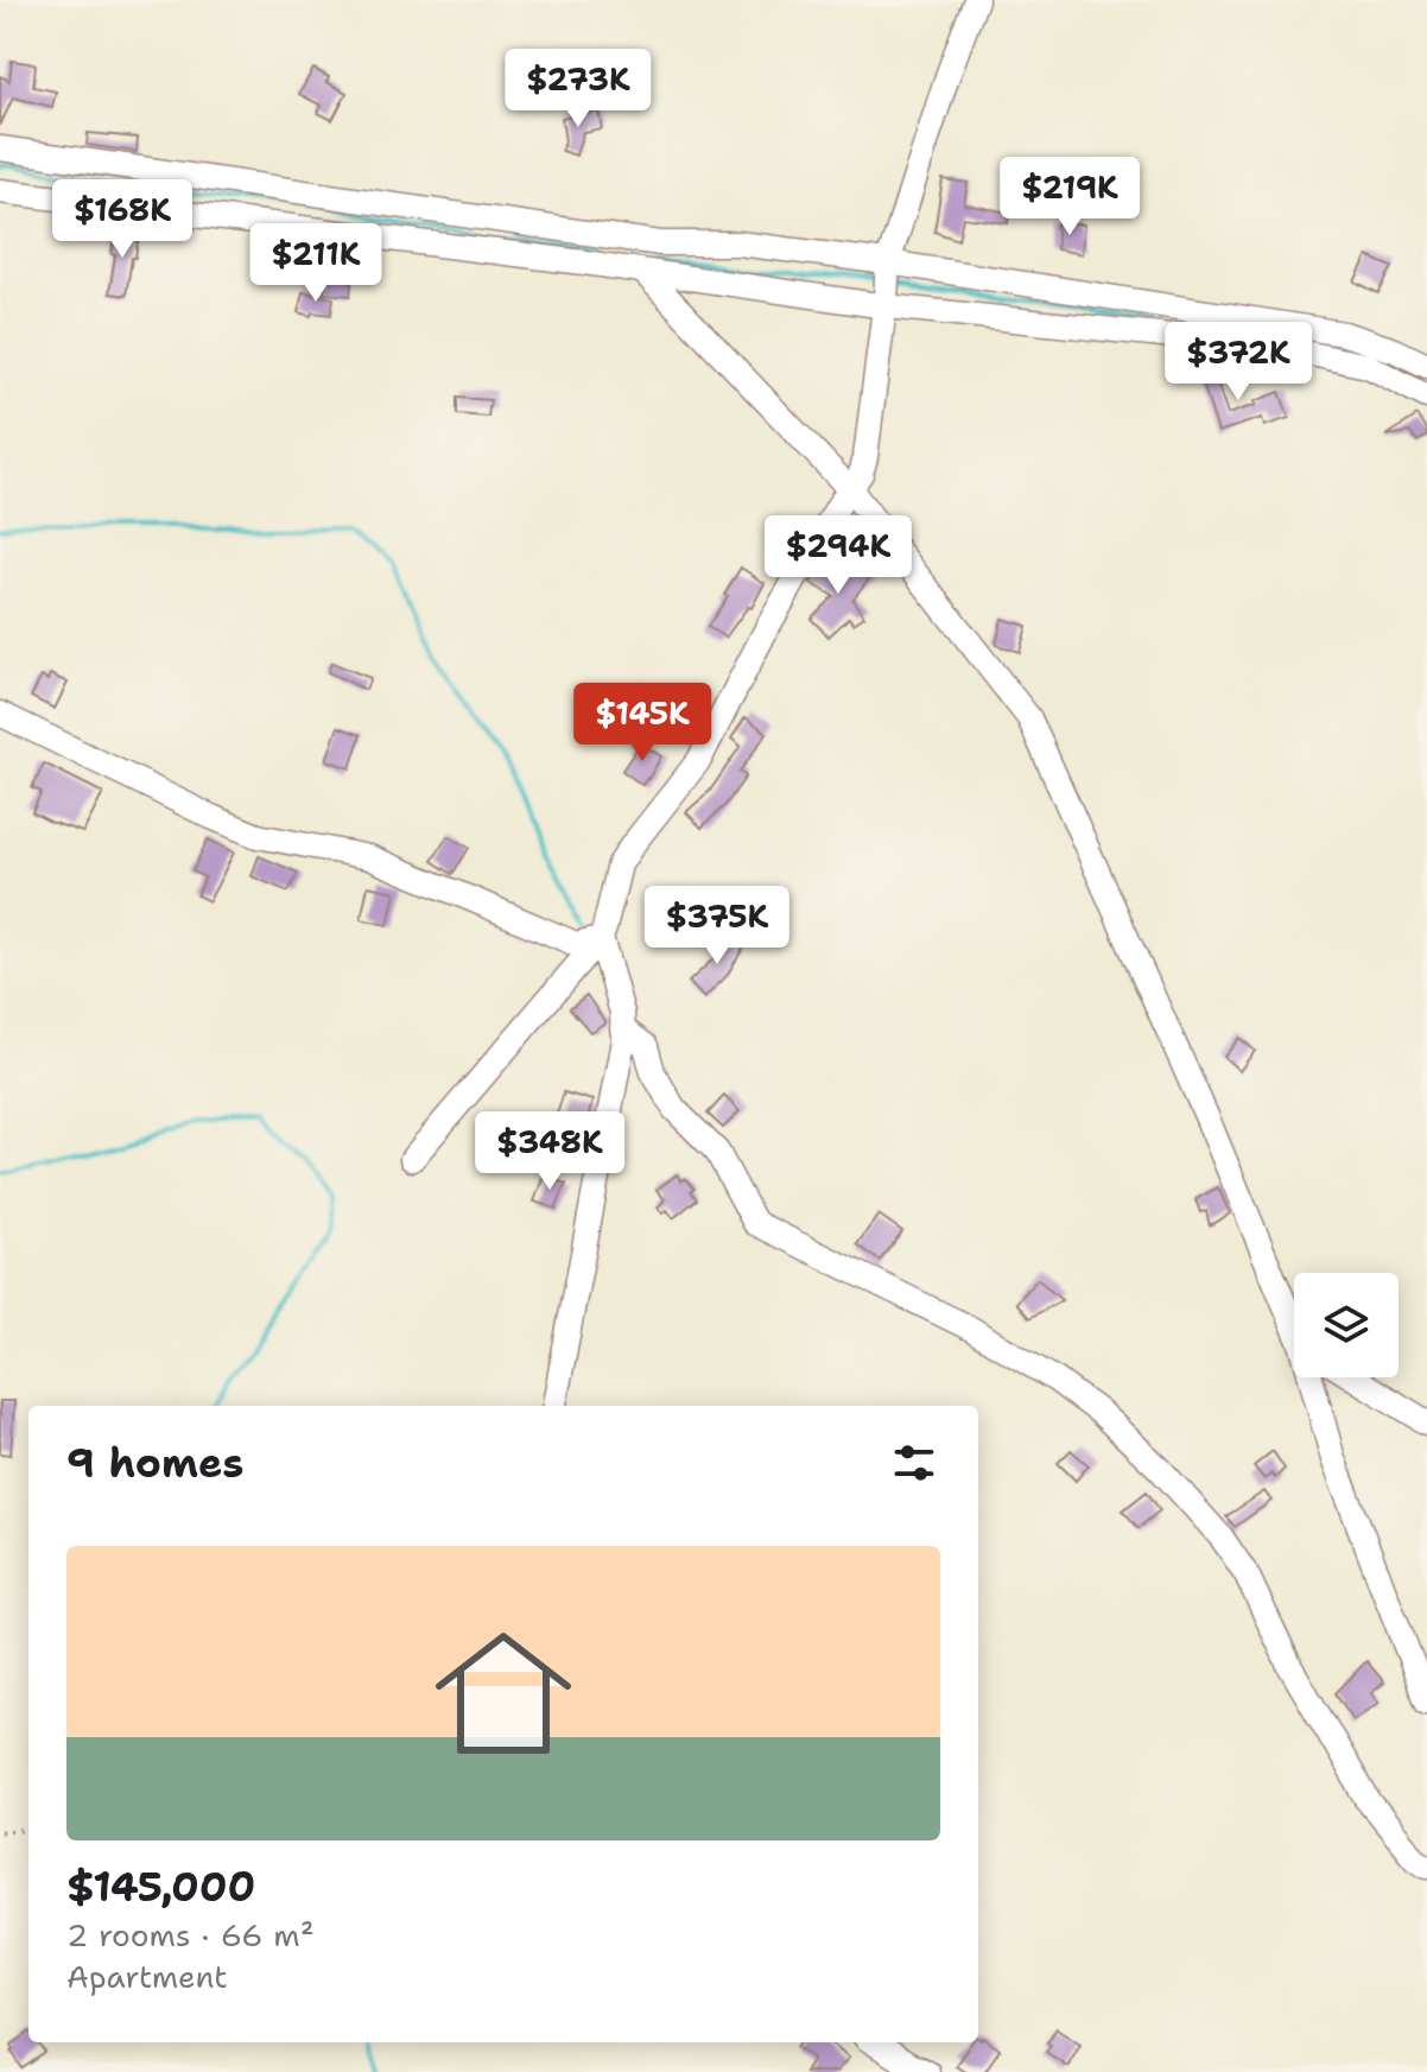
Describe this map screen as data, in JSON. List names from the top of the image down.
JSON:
{
  "page": {
    "price": [
      "$273K",
      "$219K",
      "$168K",
      "$211K",
      "$372K",
      "$294K",
      "$145K",
      "$375K",
      "$348K"
    ],
    "heading": "9 homes",
    "list": [
      {
        "name": "$145,000",
        "note": "2 rooms · 66 m² · Apartment"
      }
    ]
  }
}
